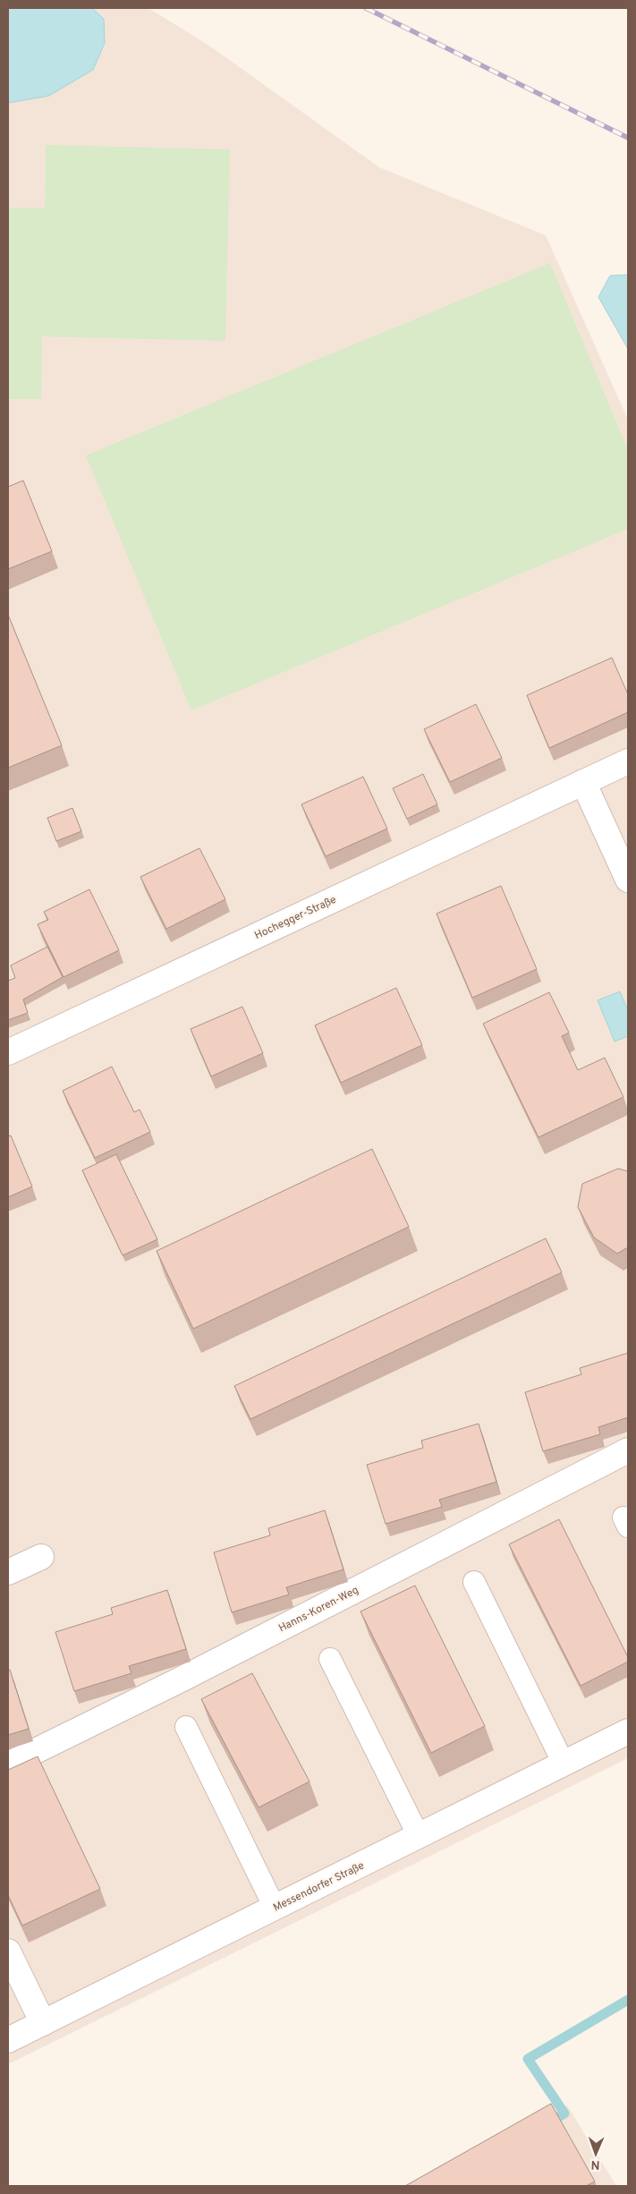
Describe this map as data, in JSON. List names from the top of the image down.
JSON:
{
  "streets": {
    "street": ["Hochegger-Straße", "Hanns-Koren-Weg", "Messendorfer Straße"]
  },
  "north": "bottom"
}
